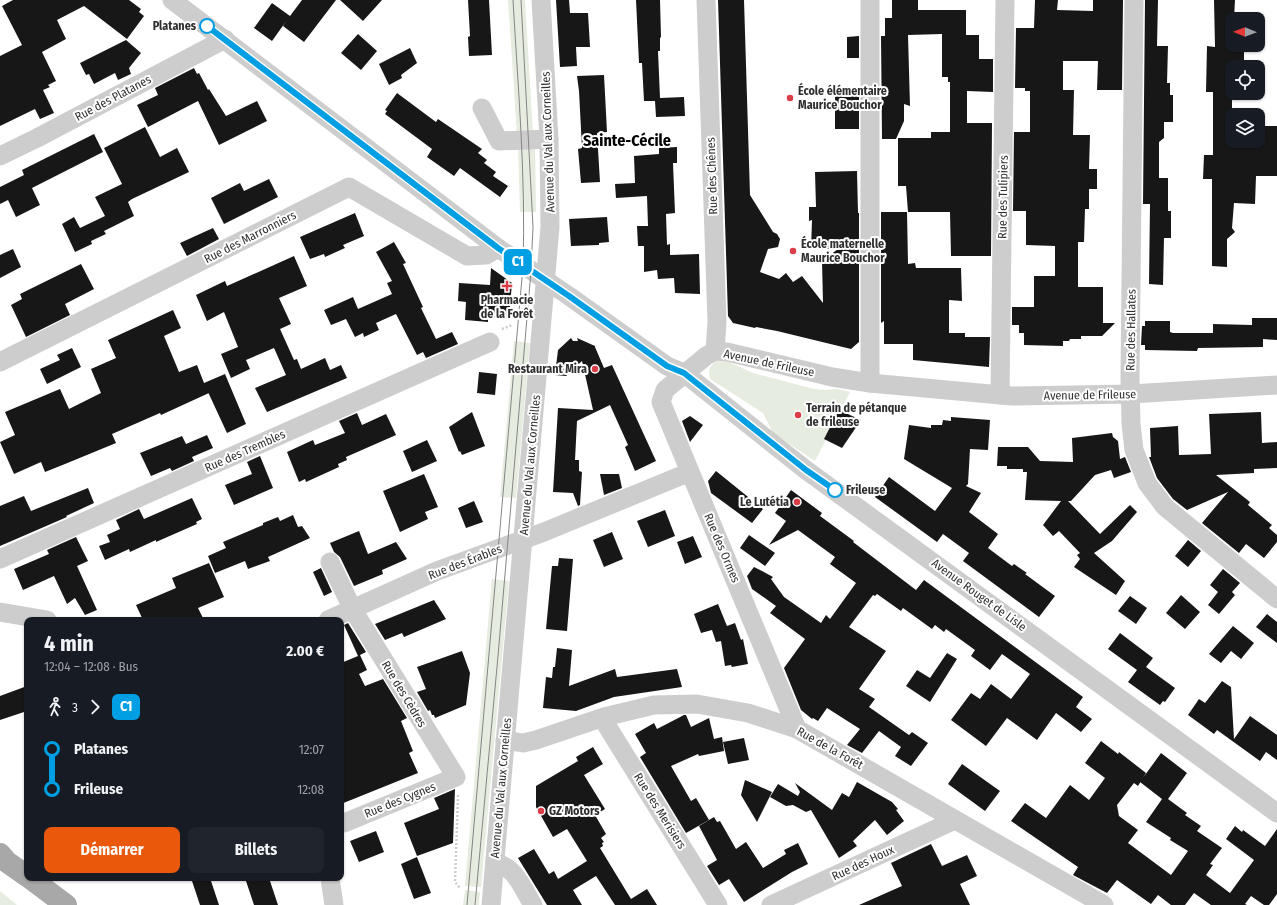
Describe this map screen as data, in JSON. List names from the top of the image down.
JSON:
{
  "streets": {
    "street": [
      "Rue des Platanes",
      "Avenue du Val aux Corneilles",
      "Rue des Chênes",
      "Rue des Tulipiers",
      "Rue des Marronniers",
      "Rue des Hallates",
      "Avenue de Frileuse",
      "Rue des Trembles",
      "Rue des Ormes",
      "Rue des Érables",
      "Avenue Rouget de Lisle",
      "Rue des Cèdres",
      "Rue de la Forêt",
      "Rue des Cygnes",
      "Rue des Merisiers",
      "Rue des Houx"
    ]
  },
  "crossings": [
    ["Avenue du Val aux Corneilles", "Rue des Érables"],
    ["Avenue du Val aux Corneilles", "Rue de la Forêt"],
    ["Rue des Chênes", "Avenue de Frileuse"],
    ["Rue des Tulipiers", "Avenue de Frileuse"],
    ["Rue des Hallates", "Avenue de Frileuse"],
    ["Avenue de Frileuse", "Rue des Ormes"],
    ["Avenue de Frileuse", "Avenue Rouget de Lisle"],
    ["Rue des Ormes", "Rue des Érables"],
    ["Rue des Ormes", "Avenue Rouget de Lisle"],
    ["Rue des Ormes", "Rue de la Forêt"],
    ["Rue des Érables", "Rue des Cèdres"],
    ["Rue des Cèdres", "Rue des Cygnes"],
    ["Rue de la Forêt", "Rue des Merisiers"],
    ["Rue de la Forêt", "Rue des Houx"]
  ],
  "districts": ["Sainte-Cécile"],
  "places": {
    "other": [
      "Platanes",
      "École élémentaire Maurice Bouchor",
      "École maternelle Maurice Bouchor",
      "Restaurant Mira",
      "Terrain de pétanque de frileuse",
      "Frileuse",
      "Le Lutétia",
      "GZ Motors"
    ],
    "health": ["Pharmacie de la Forêt"]
  },
  "lines": ["bus line C1"],
  "north": "left",
  "page": {
    "on_map": "C1",
    "heading": ["4 min", "12:04 – 12:08 · Bus", "2.00 €"],
    "legs": ["3", "C1"],
    "list": [
      {
        "name": "Platanes",
        "value": "12:07"
      },
      {
        "name": "Frileuse",
        "value": "12:08"
      }
    ],
    "buttons": ["Démarrer", "Billets"]
  }
}
